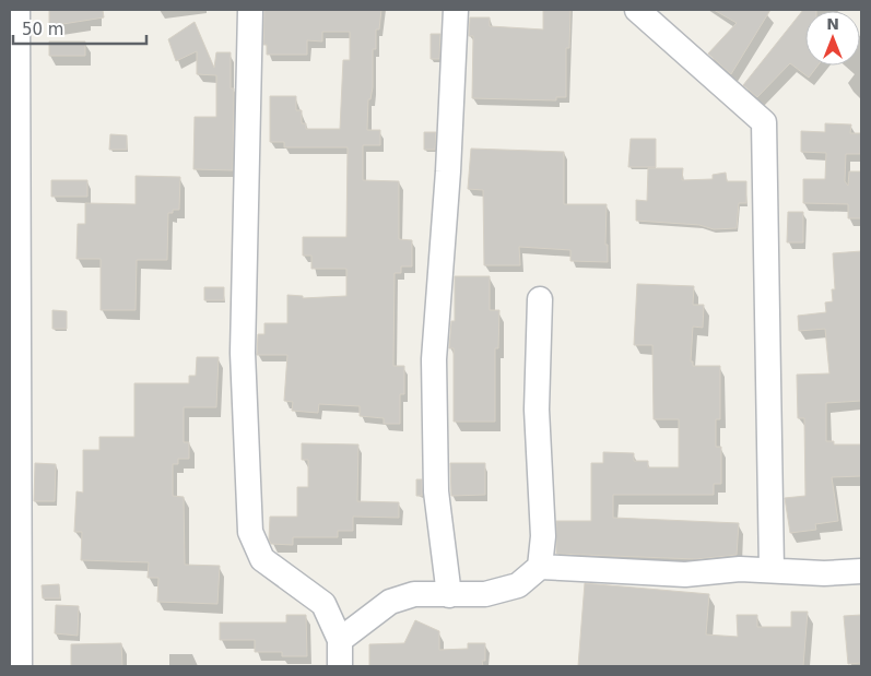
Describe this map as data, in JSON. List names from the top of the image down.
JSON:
{
  "scale_bar": "50 m",
  "north": "top"
}
